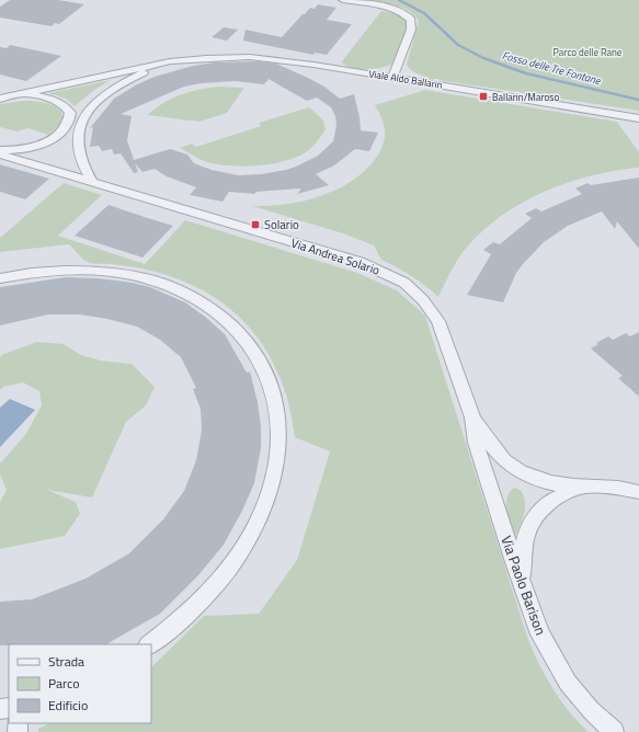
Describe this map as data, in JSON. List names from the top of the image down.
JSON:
{
  "streets": {
    "street": ["Viale Aldo Ballarin", "Via Andrea Solario", "Via Paolo Barison"]
  },
  "crossings": [
    ["Viale Aldo Ballarin", "Via Andrea Solario"],
    ["Via Andrea Solario", "Via Paolo Barison"]
  ],
  "water": ["Fosso delle Tre Fontane"],
  "parks": ["Parco delle Rane"],
  "places": {
    "transit": ["Ballarin/Maroso", "Solario"]
  },
  "legend": ["Strada", "Parco", "Edificio"]
}
